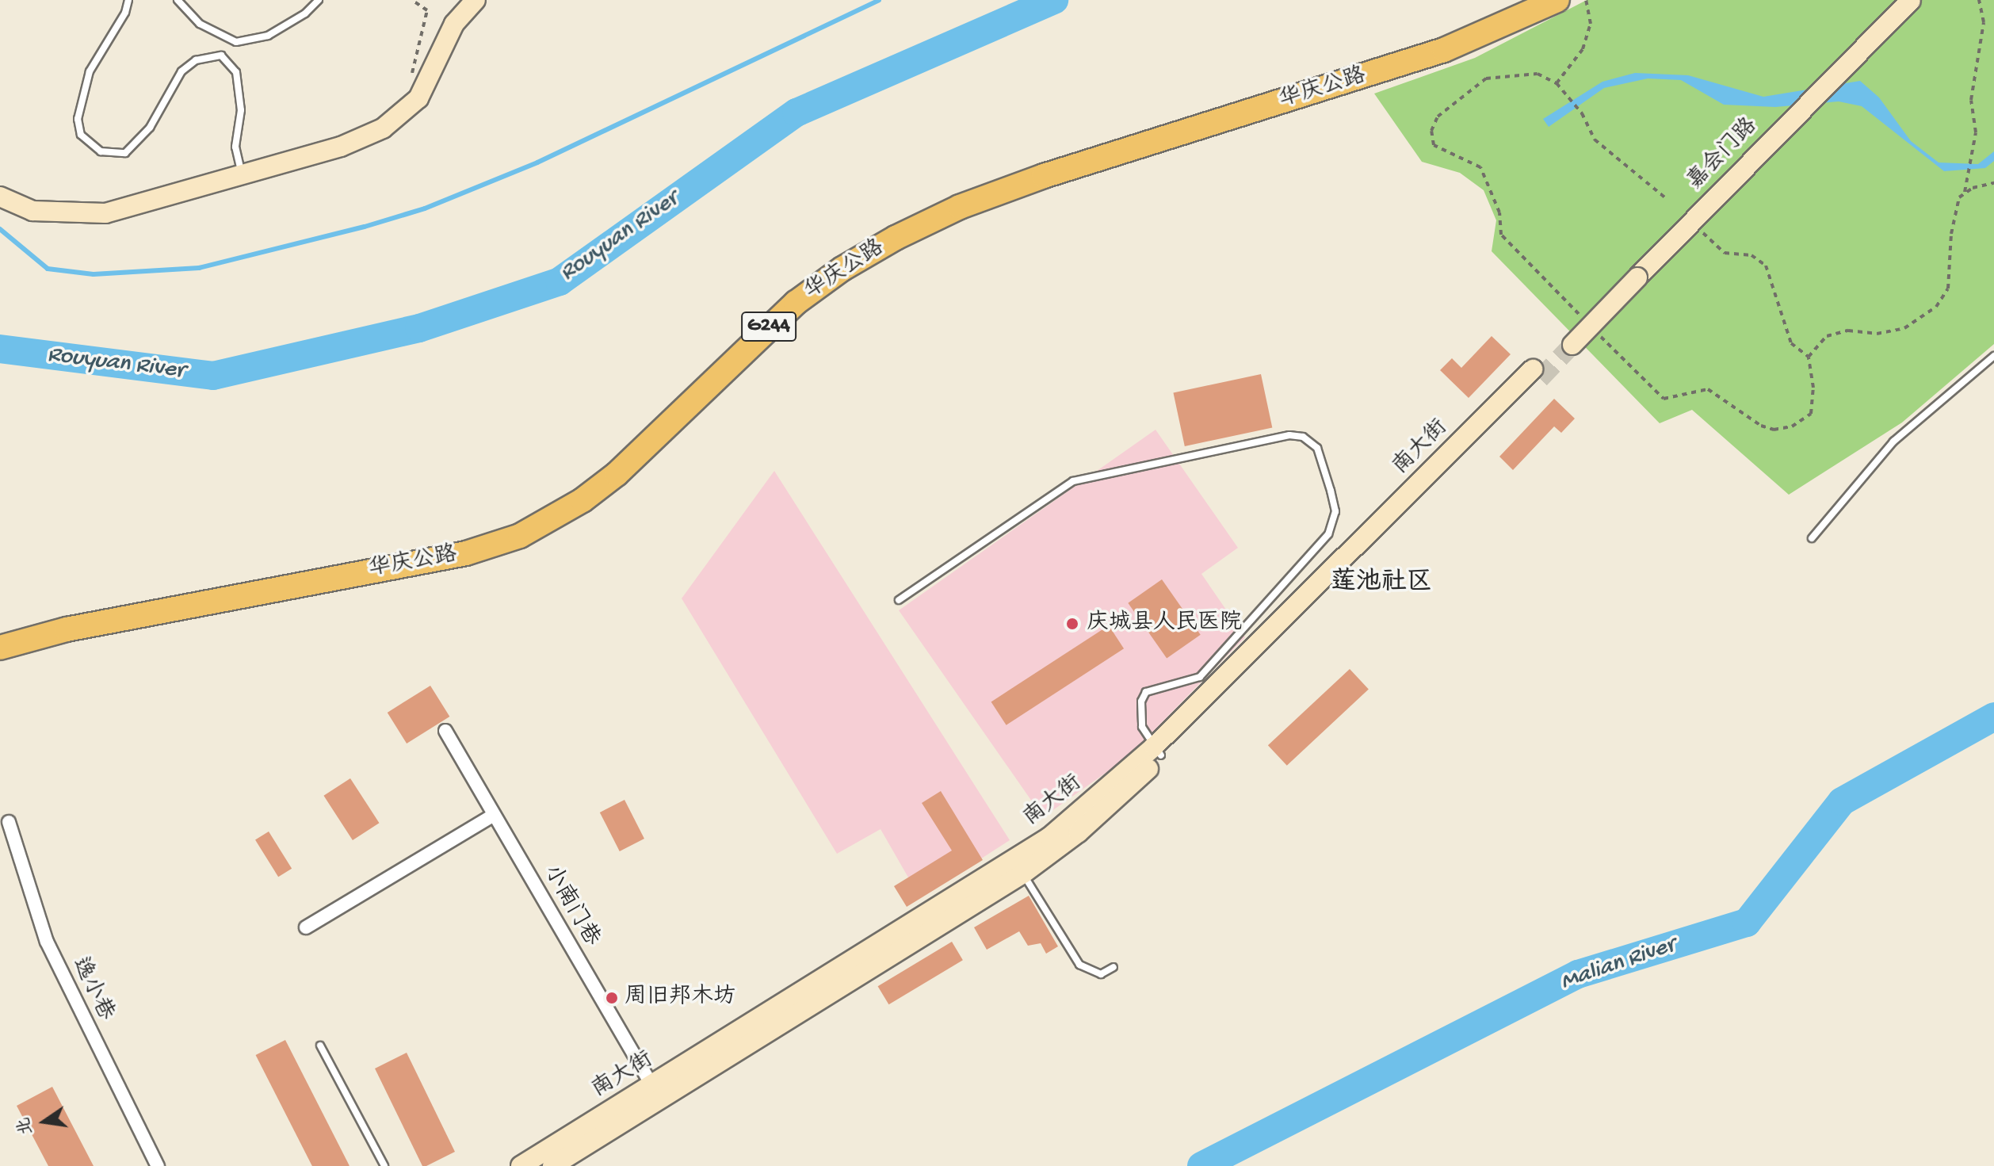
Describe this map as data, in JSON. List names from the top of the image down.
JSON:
{
  "streets": {
    "highway": ["华庆公路", "G244"],
    "main road": ["嘉会门路", "南大街"],
    "street": ["小南门巷", "逸小巷"]
  },
  "crossings": [
    ["南大街", "小南门巷"]
  ],
  "districts": ["莲池社区"],
  "water": ["Rouyuan River", "Malian River"],
  "places": ["庆城县人民医院", "周旧邦木坊"],
  "north": "left"
}
